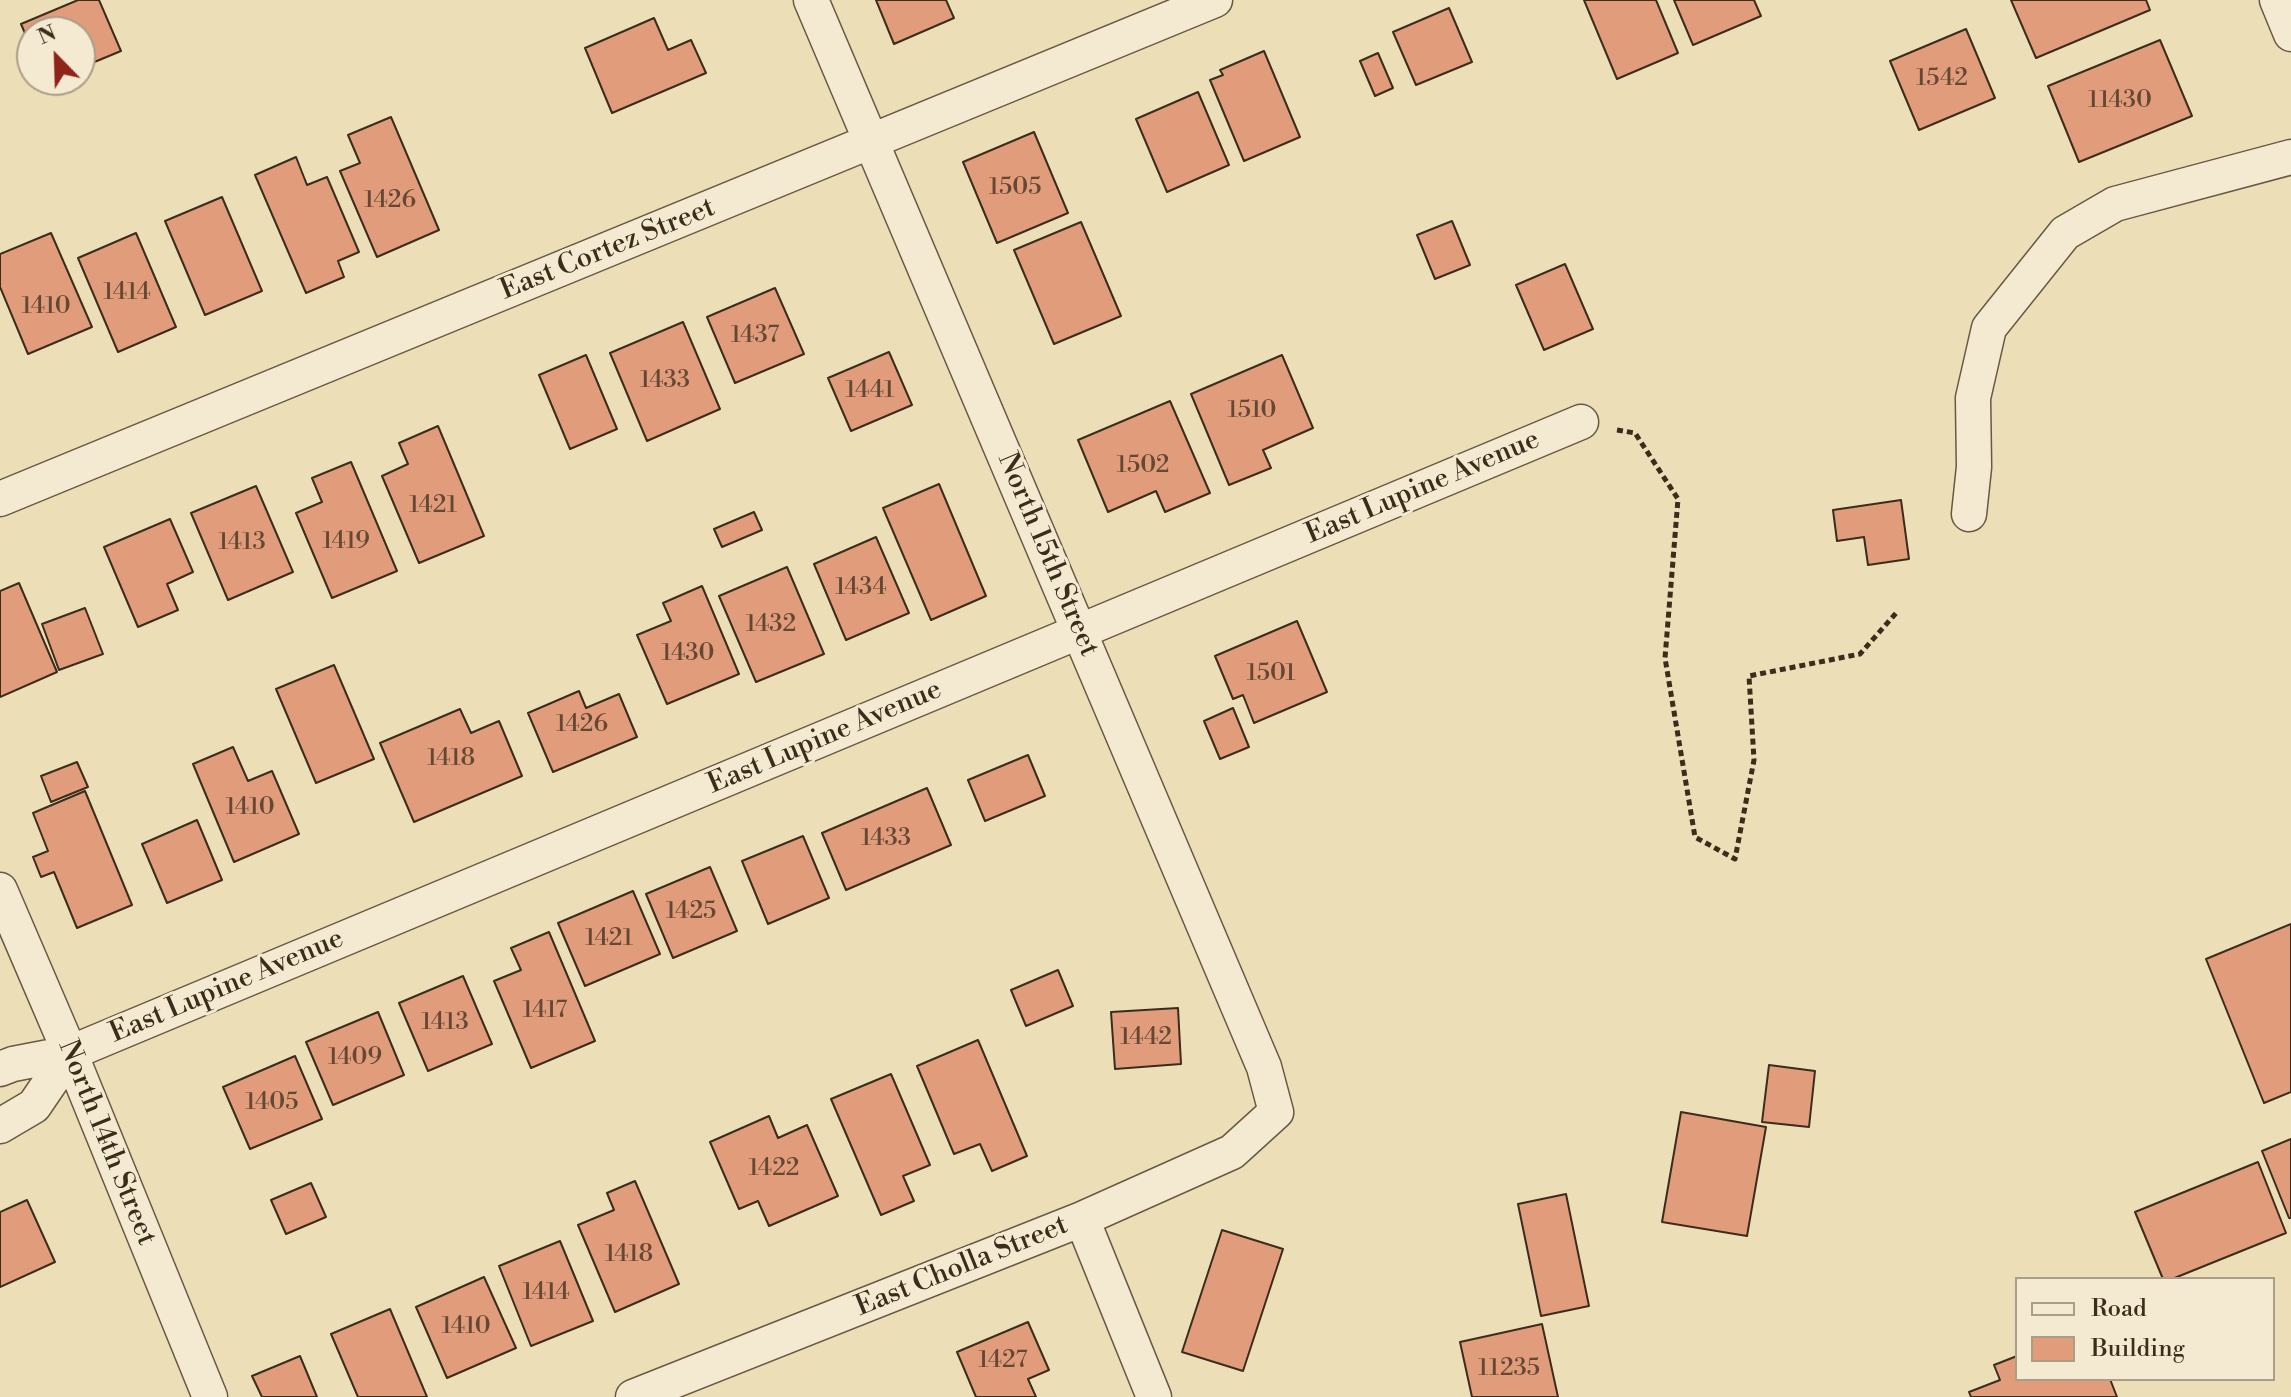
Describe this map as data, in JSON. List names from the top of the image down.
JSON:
{
  "streets": {
    "street": [
      "East Cortez Street",
      "East Lupine Avenue",
      "North 15th Street",
      "North 14th Street",
      "East Cholla Street"
    ]
  },
  "crossings": [
    ["East Cortez Street", "North 15th Street"],
    ["East Lupine Avenue", "North 15th Street"],
    ["East Lupine Avenue", "North 14th Street"],
    ["North 15th Street", "East Cholla Street"]
  ],
  "house_numbers": [
    "1542",
    "11430",
    "1505",
    "1426",
    "1414",
    "1410",
    "1437",
    "1433",
    "1441",
    "1510",
    "1502",
    "1421",
    "1419",
    "1413",
    "1434",
    "1432",
    "1430",
    "1501",
    "1426",
    "1418",
    "1410",
    "1433",
    "1425",
    "1421",
    "1417",
    "1413",
    "1442",
    "1409",
    "1405",
    "1422",
    "1418",
    "1414",
    "1410",
    "1427",
    "11235"
  ],
  "legend": ["Road", "Building"],
  "north": "top left"
}
